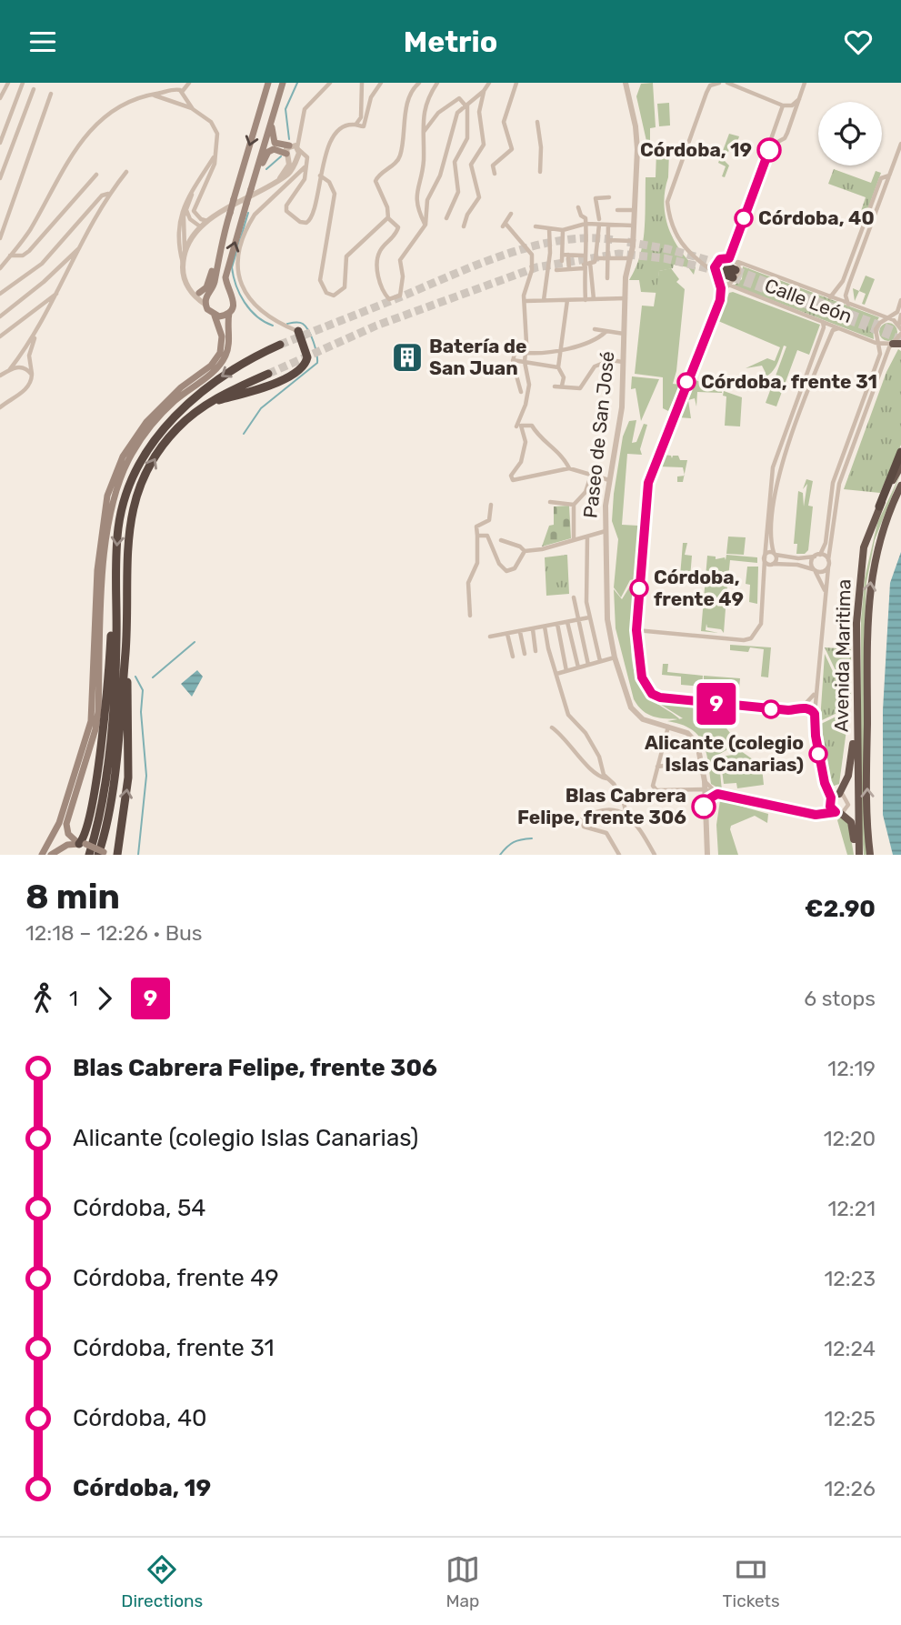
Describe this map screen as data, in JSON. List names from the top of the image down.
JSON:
{
  "streets": {
    "highway": ["Avenida Maritima"],
    "street": ["Calle León", "Paseo de San José"]
  },
  "places": {
    "other": [
      "Córdoba, 19",
      "Córdoba, 40",
      "Córdoba, frente 31",
      "Córdoba, frente 49",
      "Alicante (colegio Islas Canarias)",
      "Blas Cabrera Felipe, frente 306"
    ],
    "building": ["Batería de San Juan"]
  },
  "lines": ["bus line 9"],
  "page": {
    "header": "Metrio",
    "on_map": "9",
    "heading": ["8 min", "12:18 – 12:26 · Bus", "€2.90"],
    "legs": ["1", "9", "6 stops"],
    "list": [
      {
        "name": "Blas Cabrera Felipe, frente 306",
        "value": "12:19"
      },
      {
        "name": "Alicante (colegio Islas Canarias)",
        "value": "12:20"
      },
      {
        "name": "Córdoba, 54",
        "value": "12:21"
      },
      {
        "name": "Córdoba, frente 49",
        "value": "12:23"
      },
      {
        "name": "Córdoba, frente 31",
        "value": "12:24"
      },
      {
        "name": "Córdoba, 40",
        "value": "12:25"
      },
      {
        "name": "Córdoba, 19",
        "value": "12:26"
      }
    ],
    "tabs": ["Directions", "Map", "Tickets"]
  }
}
